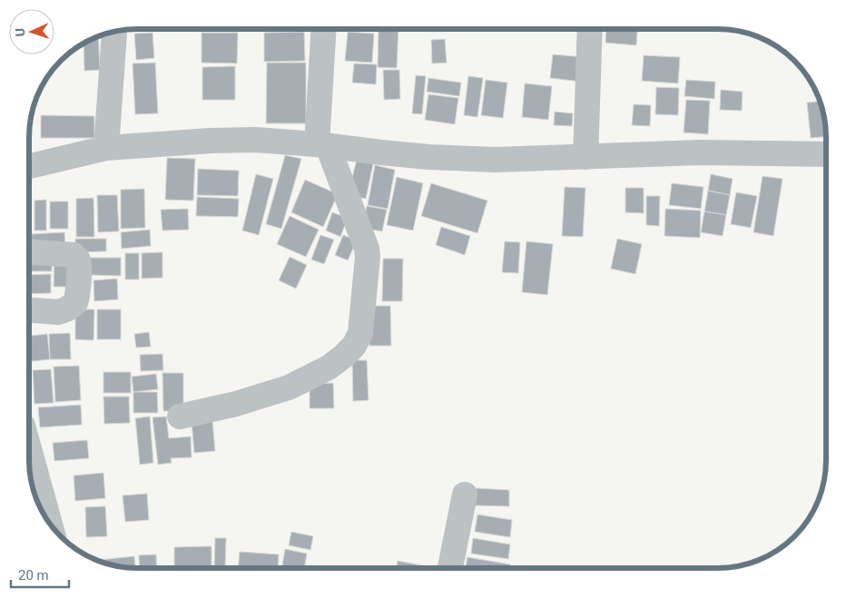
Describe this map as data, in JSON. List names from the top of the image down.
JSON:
{
  "scale_bar": "20 m",
  "north": "left"
}
